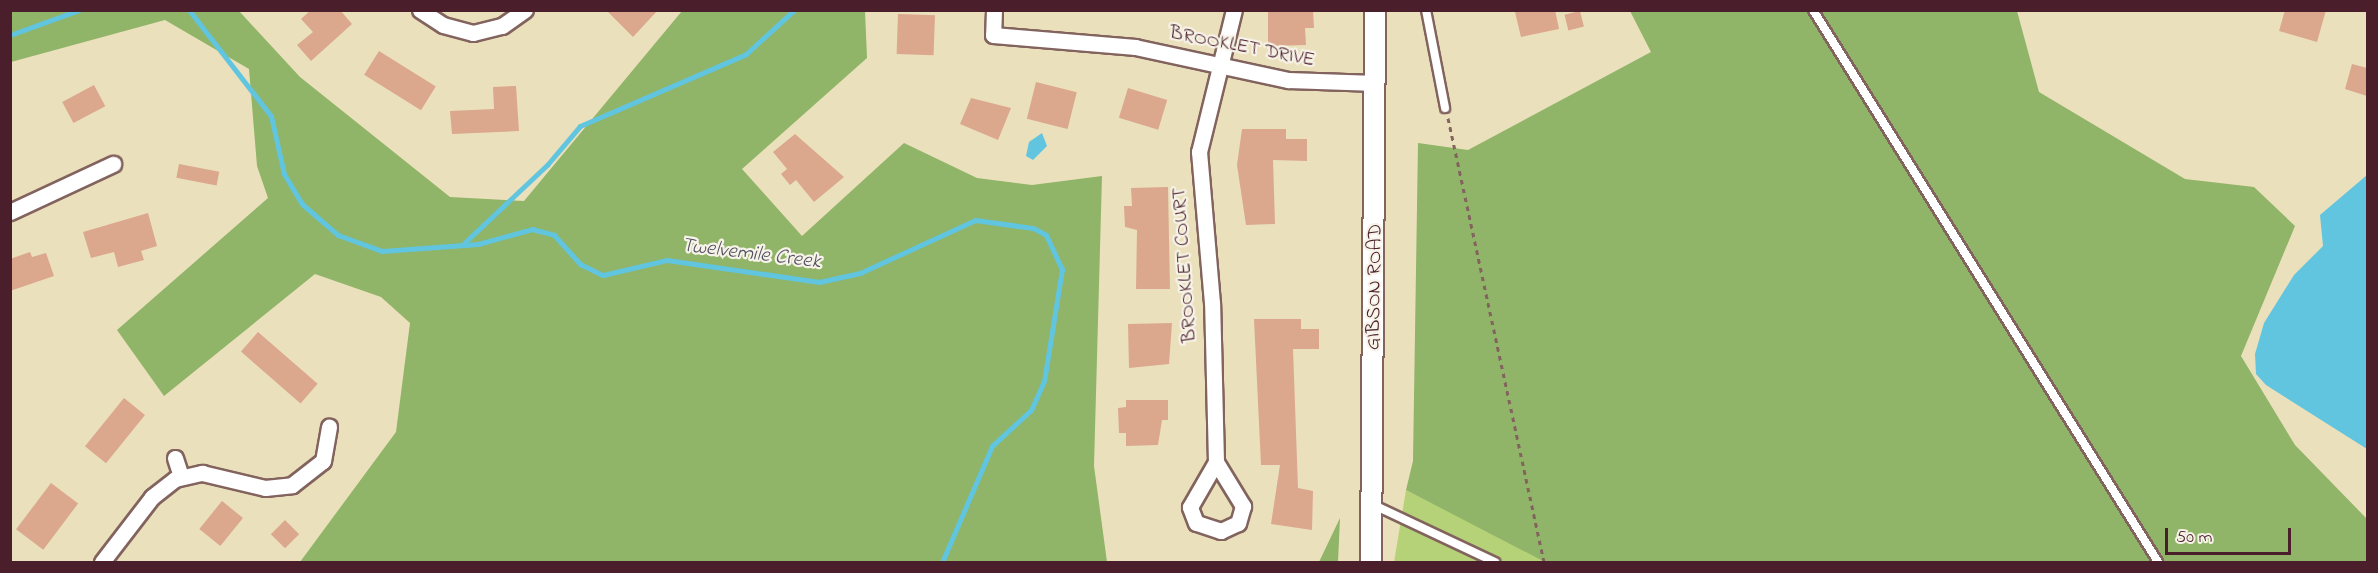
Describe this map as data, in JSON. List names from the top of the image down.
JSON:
{
  "streets": {
    "street": ["BROOKLET DRIVE", "BROOKLET COURT", "GIBSON ROAD"]
  },
  "crossings": [
    ["BROOKLET DRIVE", "BROOKLET COURT"],
    ["BROOKLET DRIVE", "GIBSON ROAD"]
  ],
  "water": ["Twelvemile Creek"],
  "scale_bar": "50 m"
}
